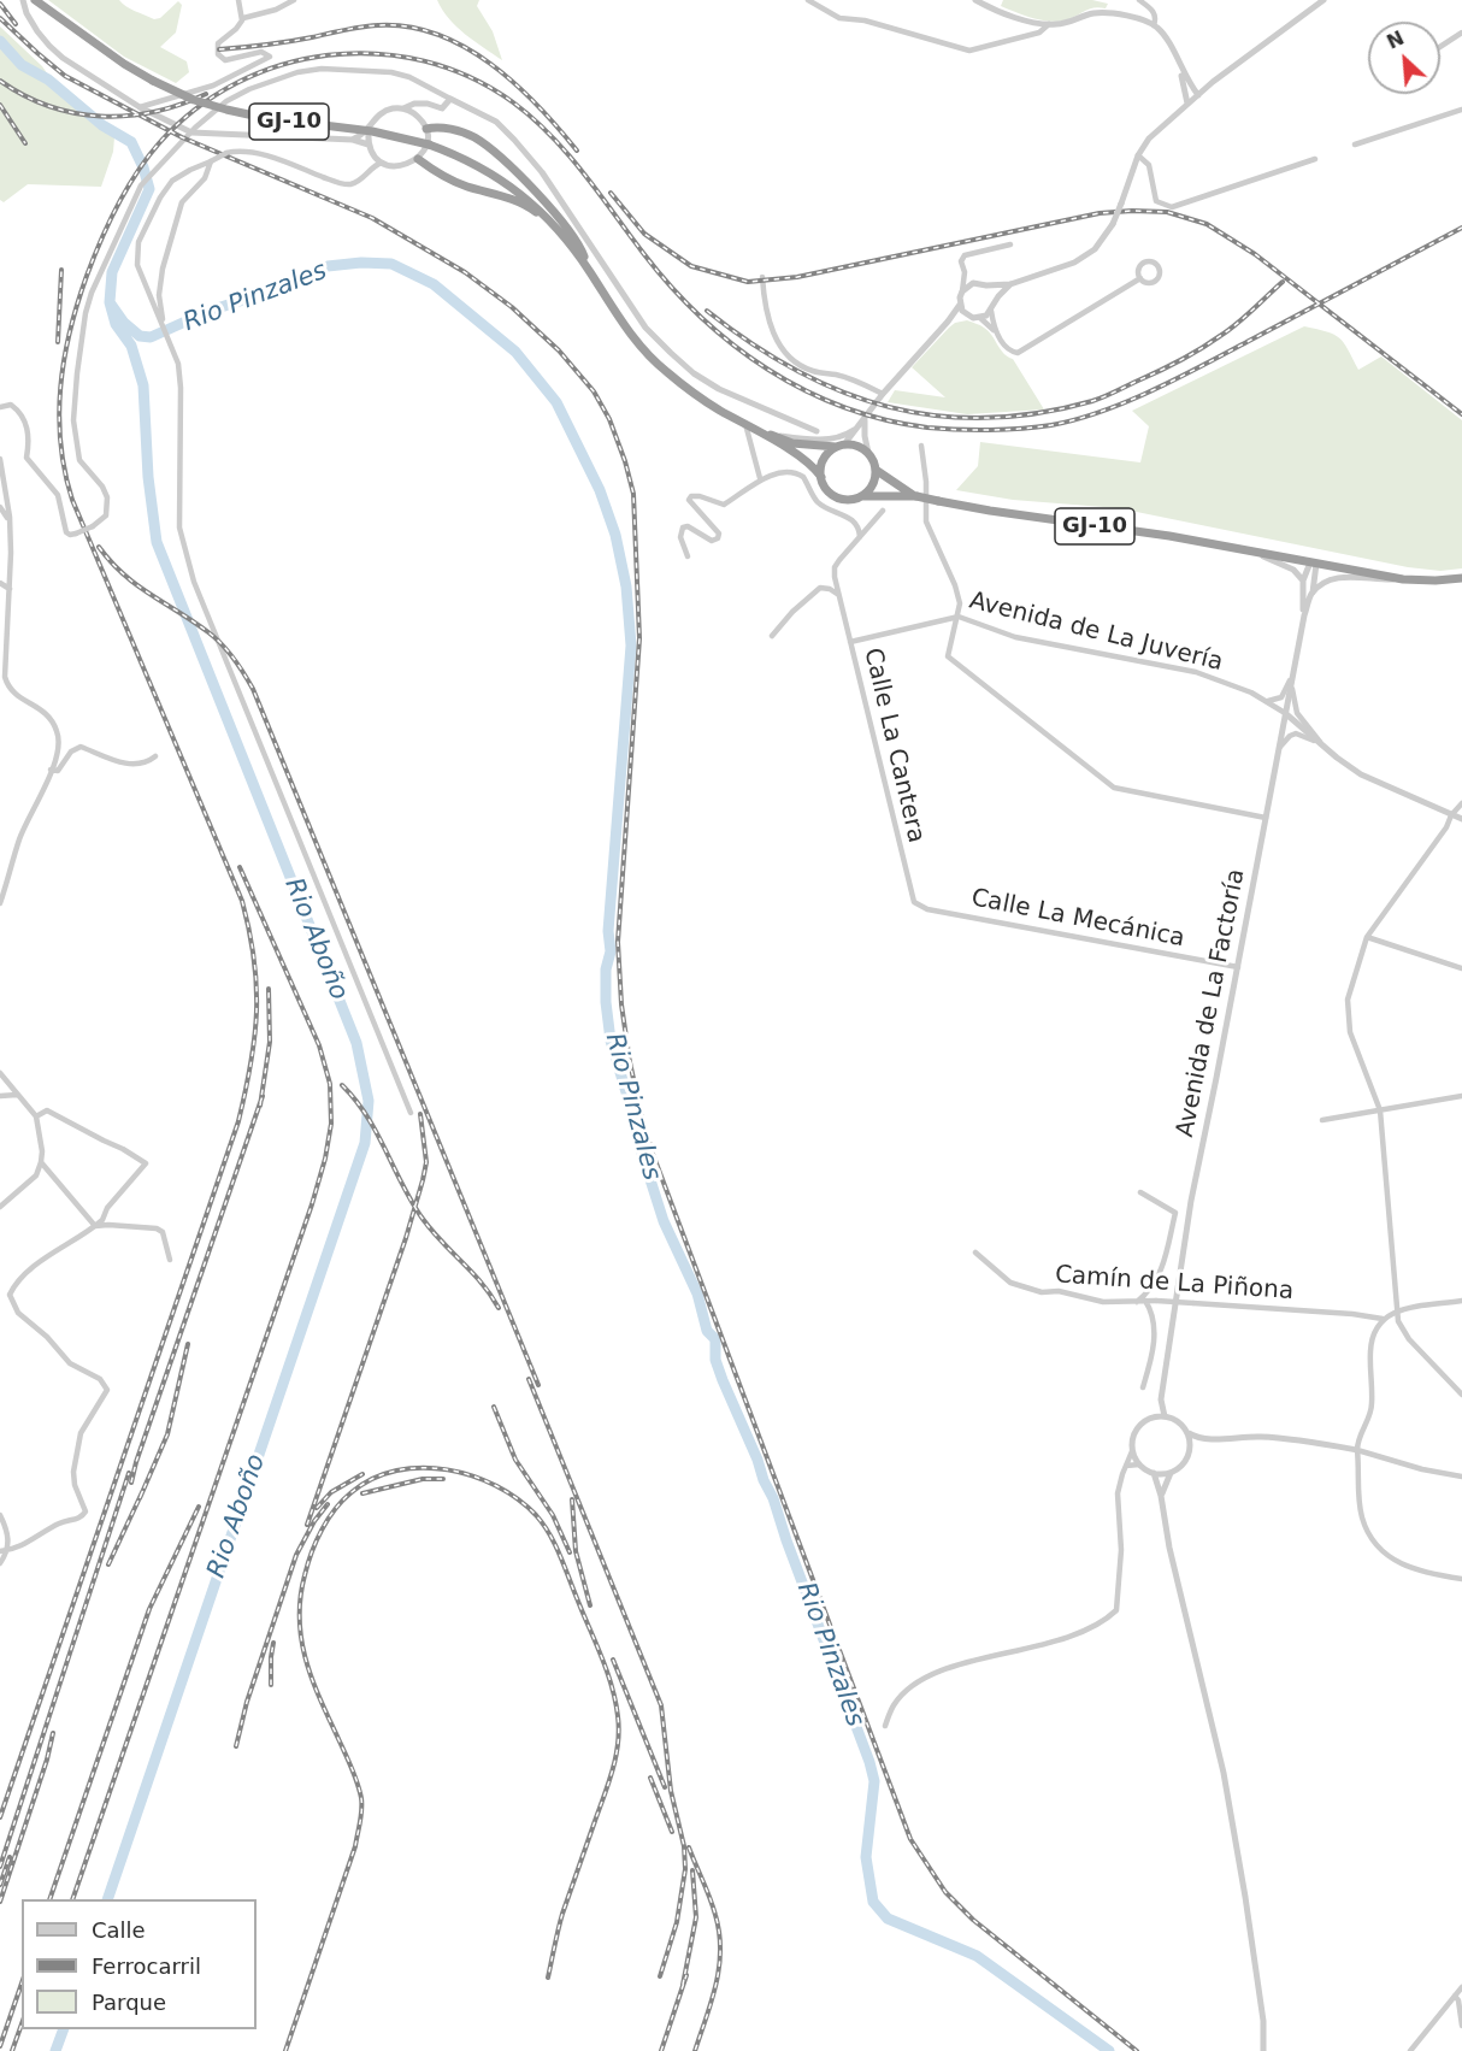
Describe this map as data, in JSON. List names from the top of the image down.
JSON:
{
  "streets": {
    "highway": ["GJ-10"],
    "street": [
      "Avenida de La Juvería",
      "Calle La Cantera",
      "Calle La Mecánica",
      "Avenida de La Factoría",
      "Camín de La Piñona"
    ]
  },
  "crossings": [
    ["GJ-10", "Avenida de La Factoría"],
    ["Avenida de La Juvería", "Calle La Cantera"],
    ["Avenida de La Juvería", "Avenida de La Factoría"],
    ["Calle La Cantera", "Calle La Mecánica"],
    ["Calle La Mecánica", "Avenida de La Factoría"]
  ],
  "water": ["Rio Pinzales", "Rio Aboño"],
  "legend": ["Calle", "Ferrocarril", "Parque"],
  "north": "top left"
}
